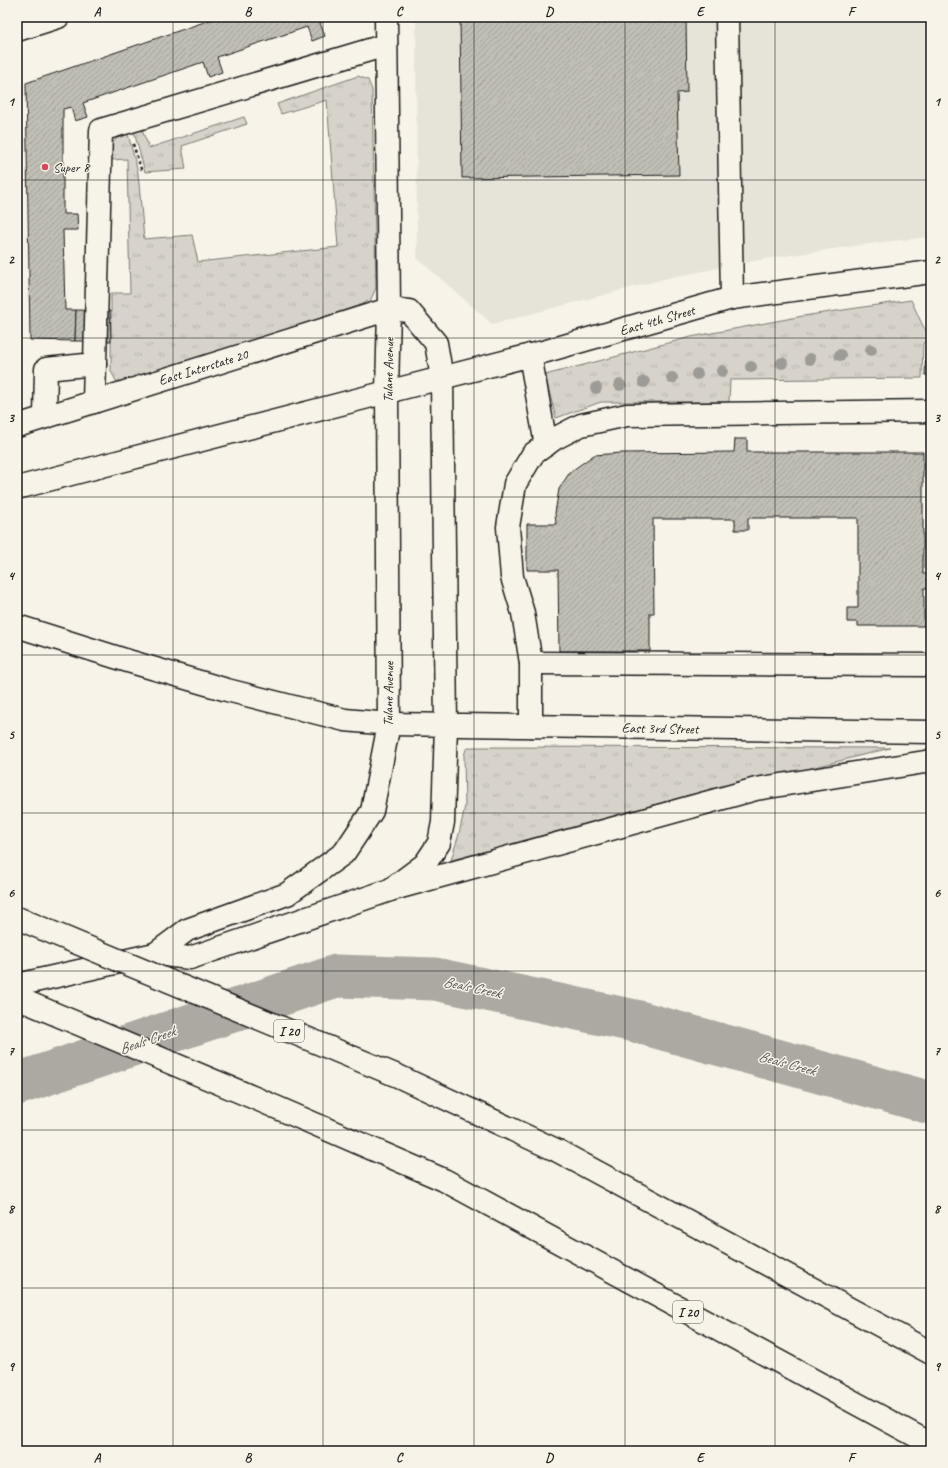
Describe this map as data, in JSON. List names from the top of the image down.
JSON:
{
  "streets": {
    "main road": [
      "East 4th Street",
      "East Interstate 20",
      "Tulane Avenue",
      "East 3rd Street",
      "I 20"
    ]
  },
  "crossings": [
    ["East 4th Street", "Tulane Avenue"],
    ["East Interstate 20", "Tulane Avenue"],
    ["Tulane Avenue", "East 3rd Street"]
  ],
  "water": ["Beals Creek"],
  "places": ["Super 8"],
  "grid": {
    "columns": [
      "A",
      "B",
      "C",
      "D",
      "E",
      "F"
    ],
    "rows": [
      "1",
      "2",
      "3",
      "4",
      "5",
      "6",
      "7",
      "8",
      "9"
    ]
  }
}
